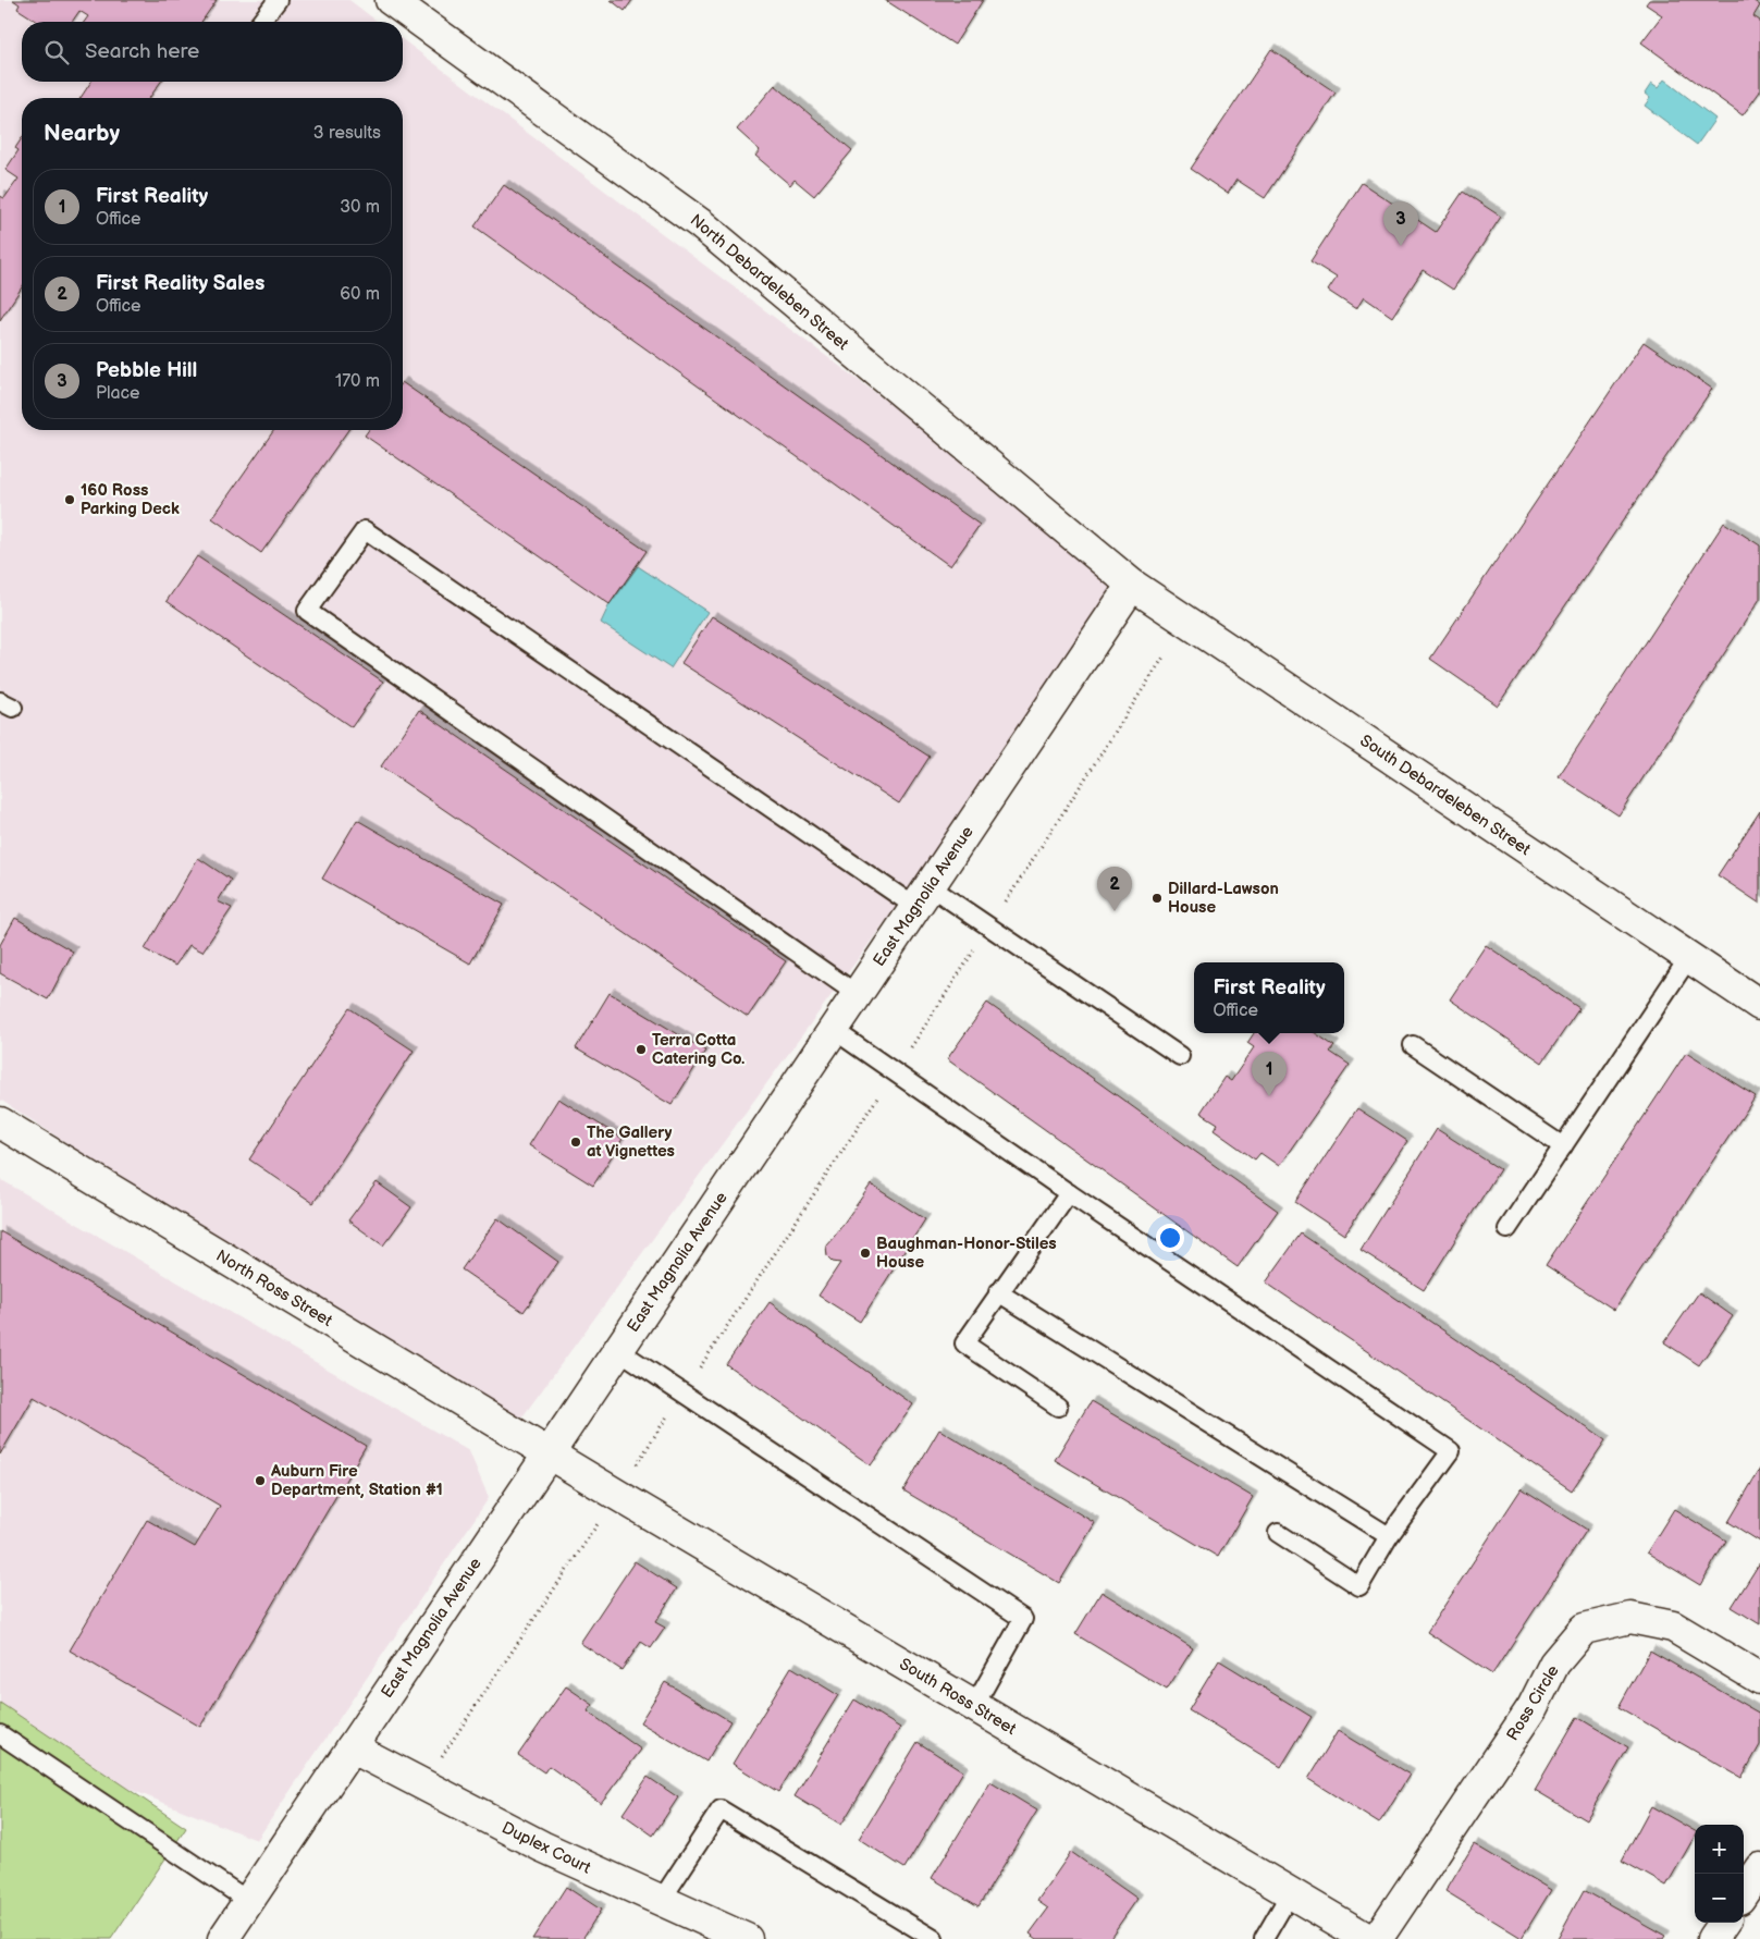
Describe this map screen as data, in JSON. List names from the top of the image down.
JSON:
{
  "streets": {
    "street": [
      "North Debardeleben Street",
      "South Debardeleben Street",
      "East Magnolia Avenue",
      "North Ross Street",
      "South Ross Street",
      "Ross Circle",
      "Duplex Court"
    ]
  },
  "crossings": [
    ["North Debardeleben Street", "South Debardeleben Street"],
    ["North Debardeleben Street", "East Magnolia Avenue"],
    ["South Debardeleben Street", "East Magnolia Avenue"],
    ["East Magnolia Avenue", "North Ross Street"],
    ["East Magnolia Avenue", "South Ross Street"],
    ["East Magnolia Avenue", "Duplex Court"],
    ["North Ross Street", "South Ross Street"]
  ],
  "places": [
    "160 Ross Parking Deck",
    "Dillard-Lawson House",
    "Terra Cotta Catering Co.",
    "The Gallery at Vignettes",
    "Baughman-Honor-Stiles House",
    "Auburn Fire Department, Station #1"
  ],
  "page": {
    "search": "Search here",
    "heading": ["Nearby", "3 results"],
    "list": [
      {
        "mark": "1",
        "name": "First Reality",
        "note": "Office",
        "value": "30 m"
      },
      {
        "mark": "2",
        "name": "First Reality Sales",
        "note": "Office",
        "value": "60 m"
      },
      {
        "mark": "3",
        "name": "Pebble Hill",
        "note": "Place",
        "value": "170 m"
      }
    ],
    "pins": ["3", "2", "1"],
    "popup": ["First Reality", "Office"],
    "map_buttons": ["+", "−"]
  }
}
